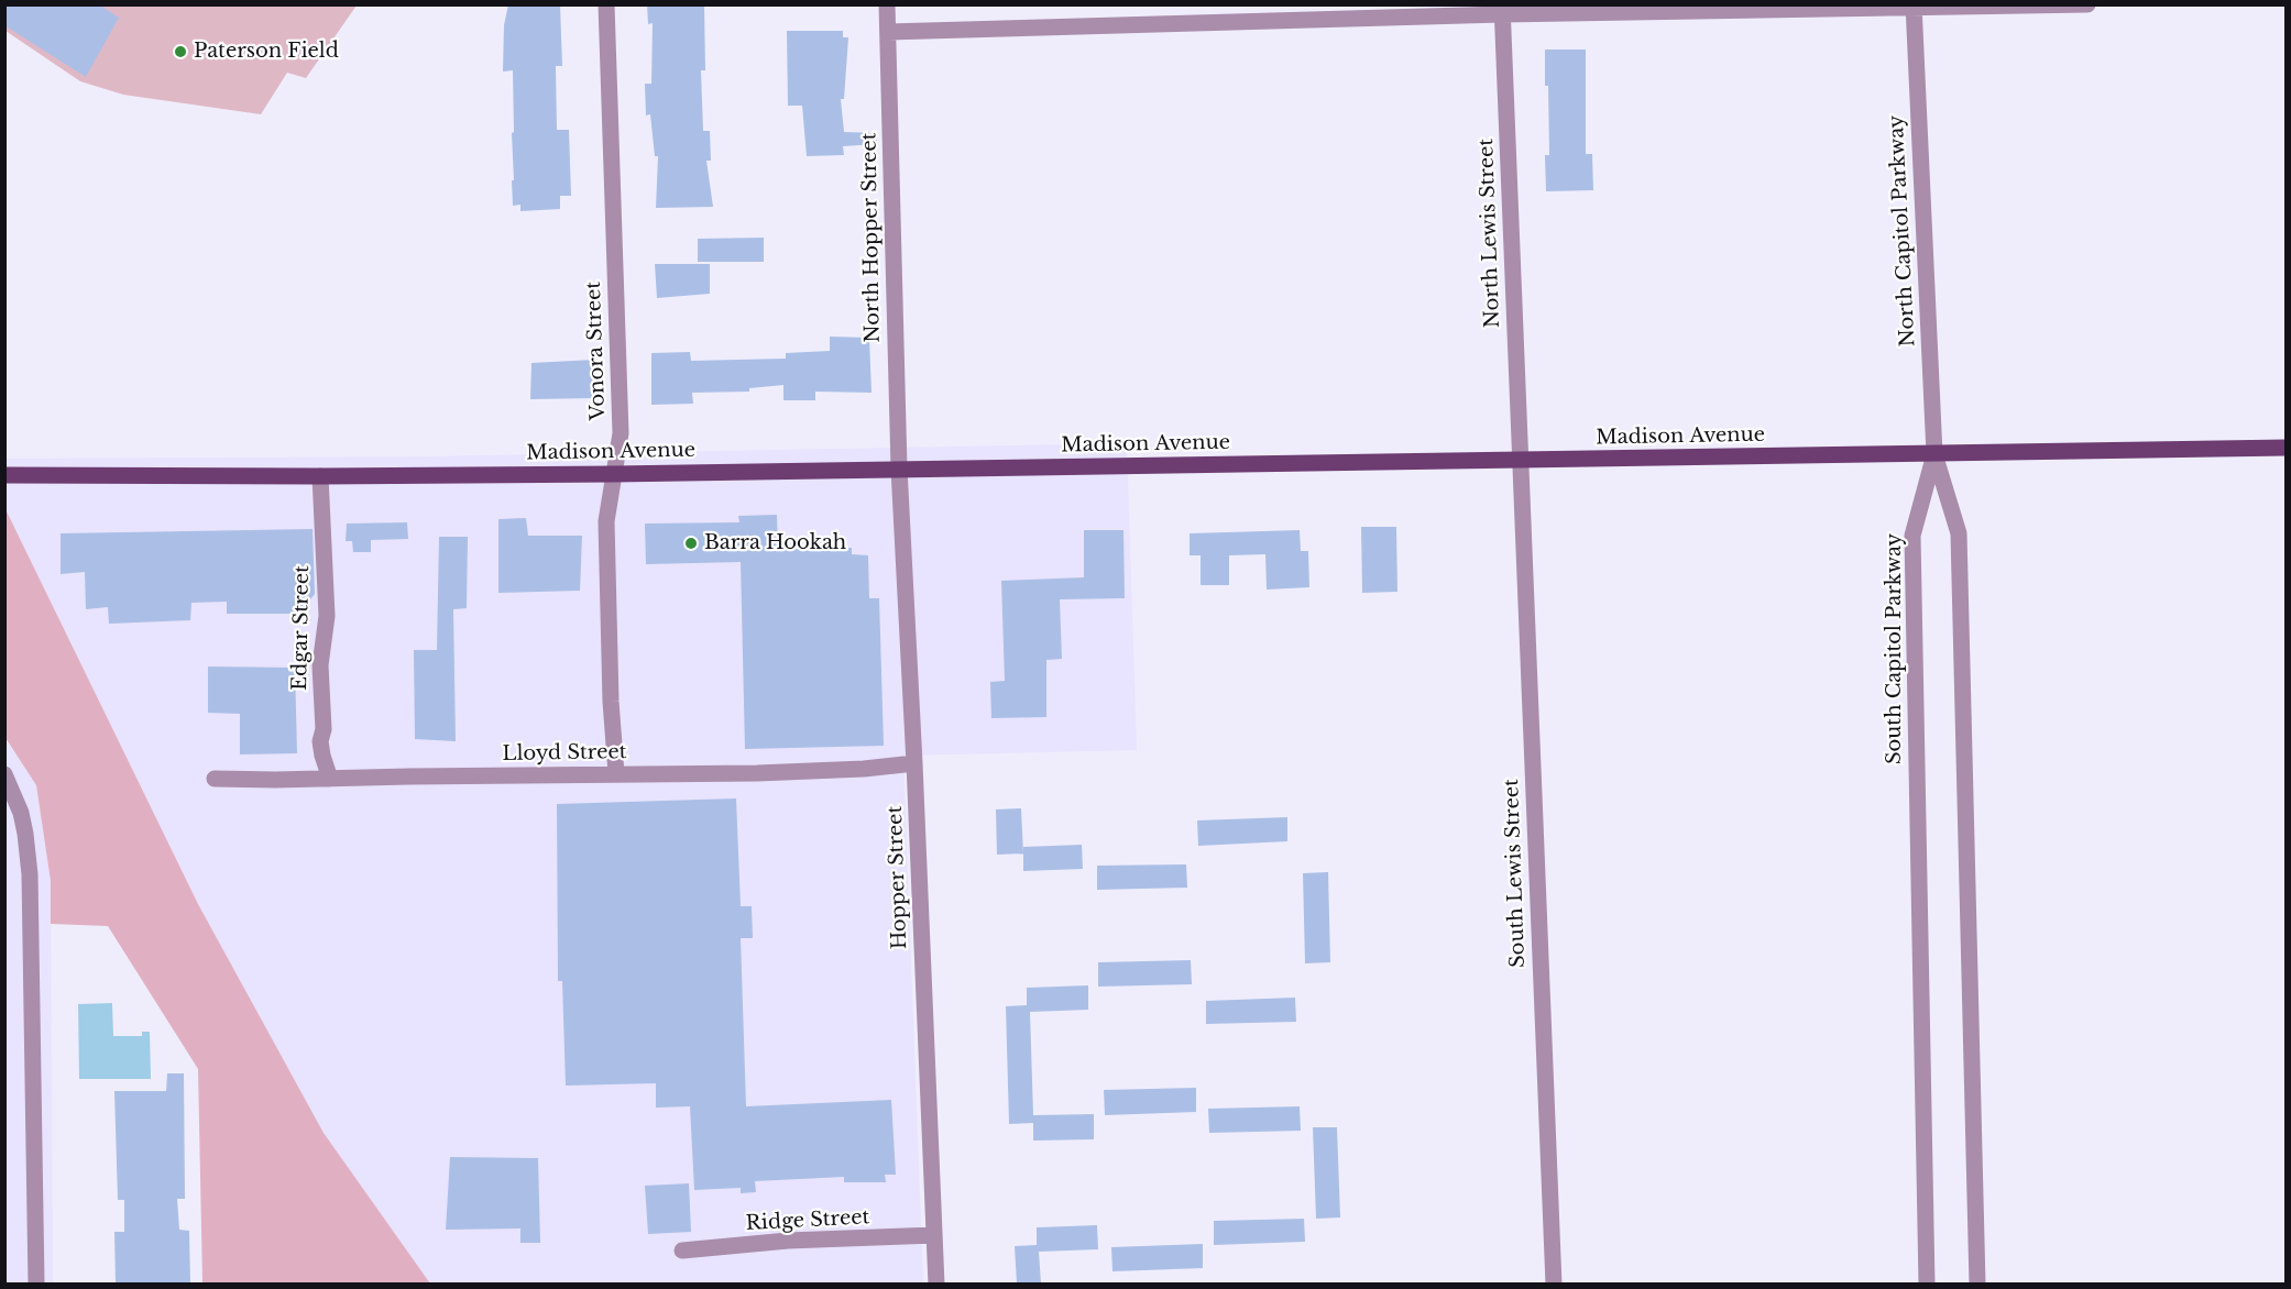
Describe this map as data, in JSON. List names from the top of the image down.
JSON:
{
  "streets": {
    "main road": ["Madison Avenue"],
    "street": [
      "North Capitol Parkway",
      "North Lewis Street",
      "North Hopper Street",
      "Vonora Street",
      "Edgar Street",
      "South Capitol Parkway",
      "Lloyd Street",
      "South Lewis Street",
      "Hopper Street",
      "Ridge Street"
    ]
  },
  "crossings": [
    ["North Capitol Parkway", "Madison Avenue"],
    ["North Capitol Parkway", "South Capitol Parkway"],
    ["North Lewis Street", "Madison Avenue"],
    ["North Lewis Street", "South Lewis Street"],
    ["North Hopper Street", "Madison Avenue"],
    ["North Hopper Street", "Hopper Street"],
    ["Vonora Street", "Madison Avenue"],
    ["Vonora Street", "Lloyd Street"],
    ["Madison Avenue", "Edgar Street"],
    ["Madison Avenue", "South Capitol Parkway"],
    ["Madison Avenue", "South Lewis Street"],
    ["Madison Avenue", "Hopper Street"],
    ["Edgar Street", "Lloyd Street"],
    ["Lloyd Street", "Hopper Street"],
    ["Hopper Street", "Ridge Street"]
  ],
  "places": ["Paterson Field", "Barra Hookah"]
}
